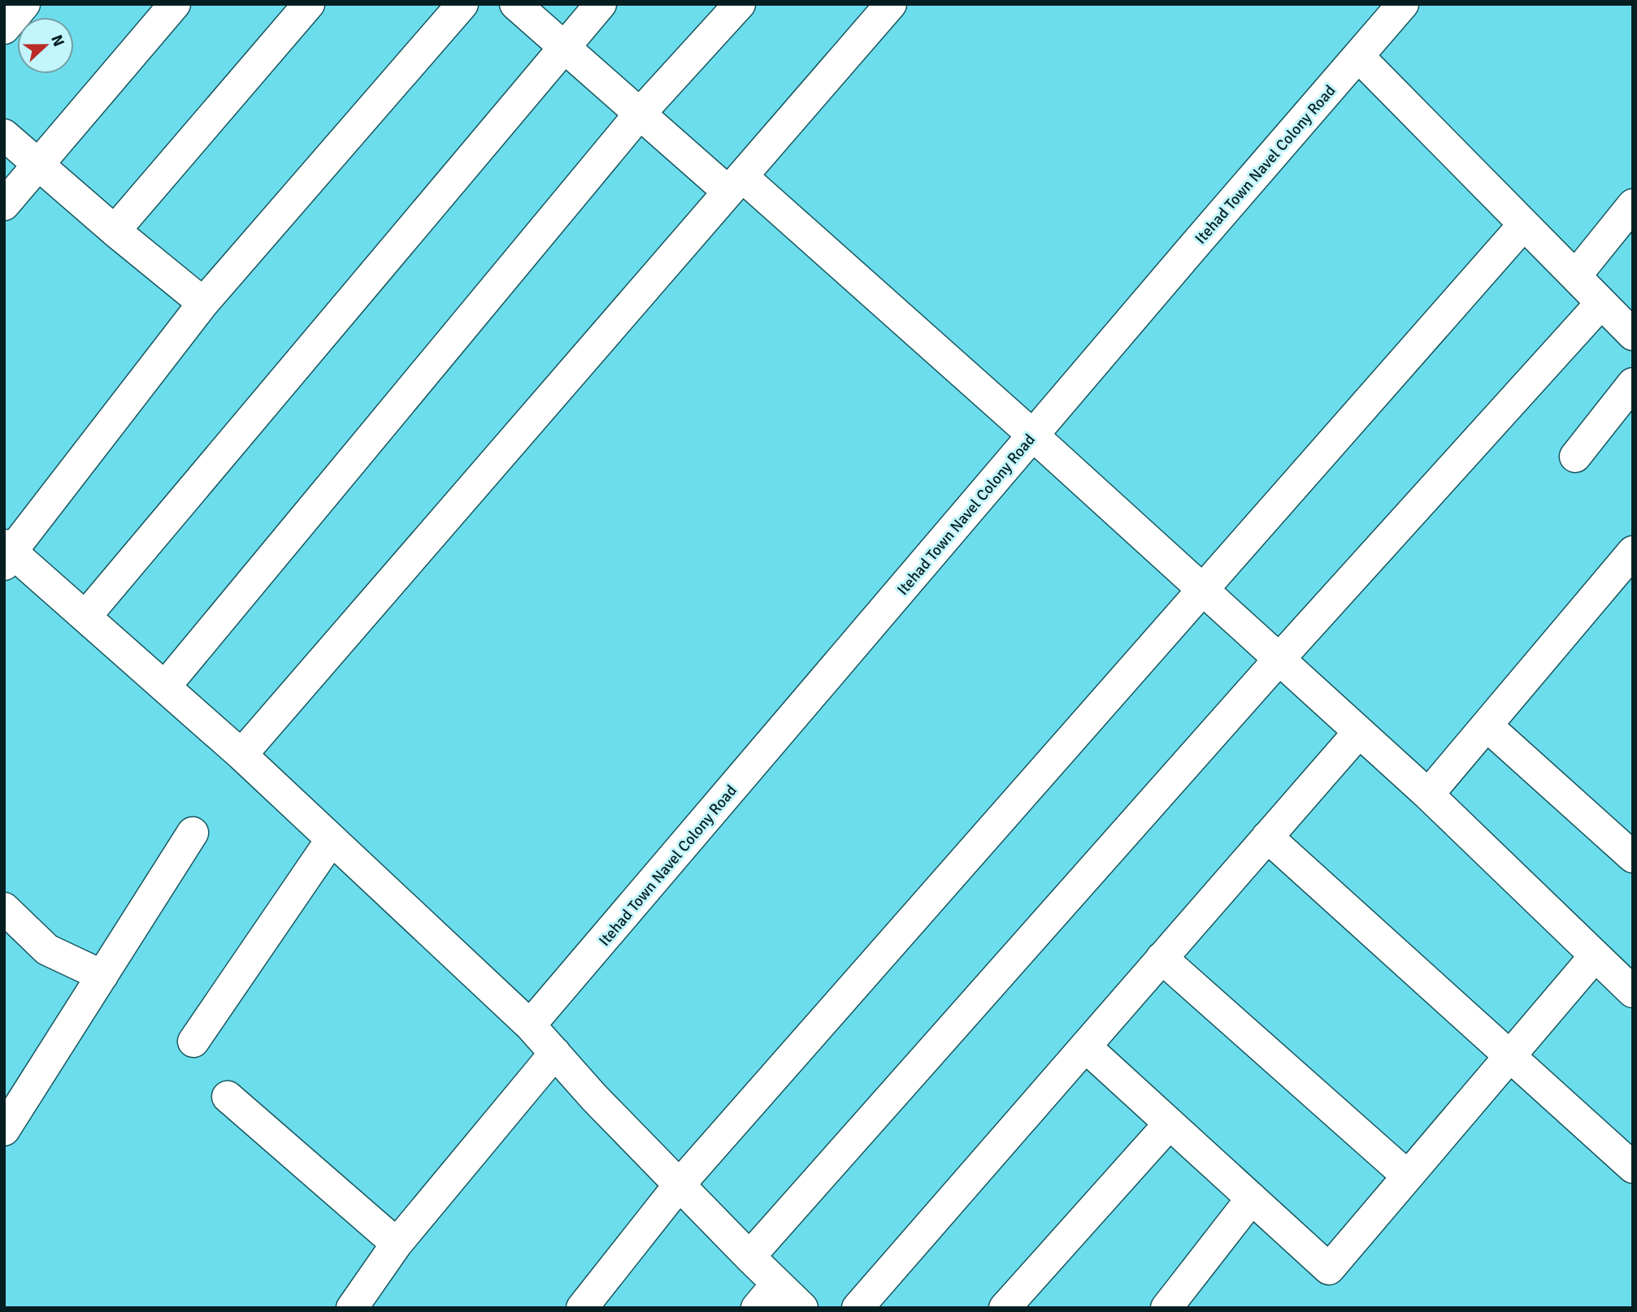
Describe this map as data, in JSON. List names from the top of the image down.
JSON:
{
  "streets": {
    "street": ["Itehad Town Navel Colony Road"]
  },
  "north": "right"
}
